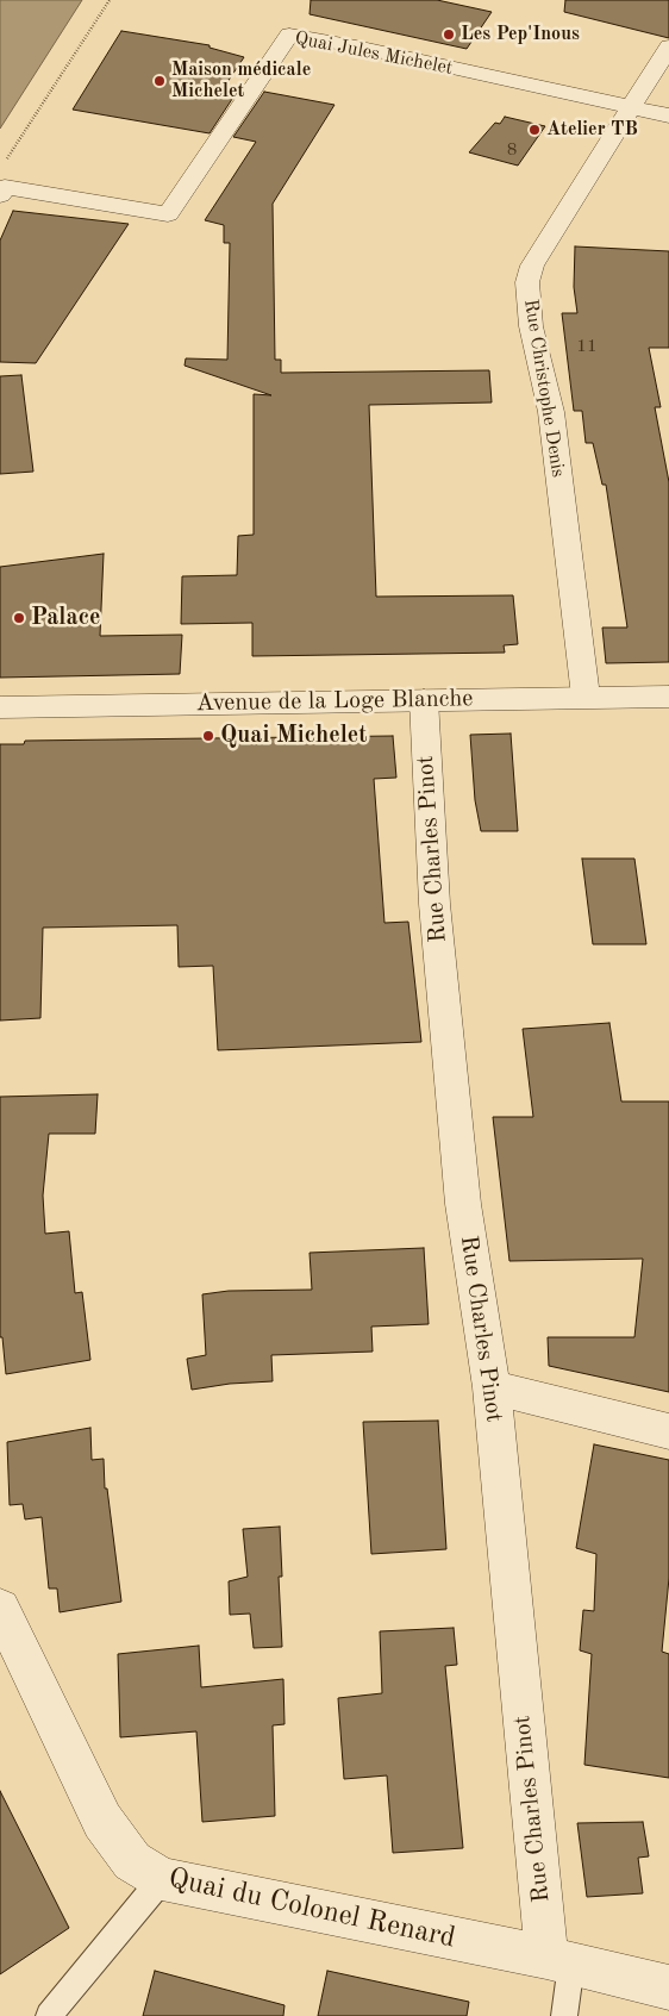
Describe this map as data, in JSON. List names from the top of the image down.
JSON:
{
  "streets": {
    "street": [
      "Quai Jules Michelet",
      "Rue Christophe Denis",
      "Avenue de la Loge Blanche",
      "Rue Charles Pinot",
      "Quai du Colonel Renard"
    ]
  },
  "crossings": [
    ["Quai Jules Michelet", "Rue Christophe Denis"],
    ["Rue Christophe Denis", "Avenue de la Loge Blanche"],
    ["Avenue de la Loge Blanche", "Rue Charles Pinot"],
    ["Rue Charles Pinot", "Quai du Colonel Renard"]
  ],
  "places": [
    "Les Pep'Inous",
    "Maison médicale Michelet",
    "Atelier TB",
    "Palace",
    "Quai Michelet"
  ],
  "house_numbers": ["8", "11"]
}
